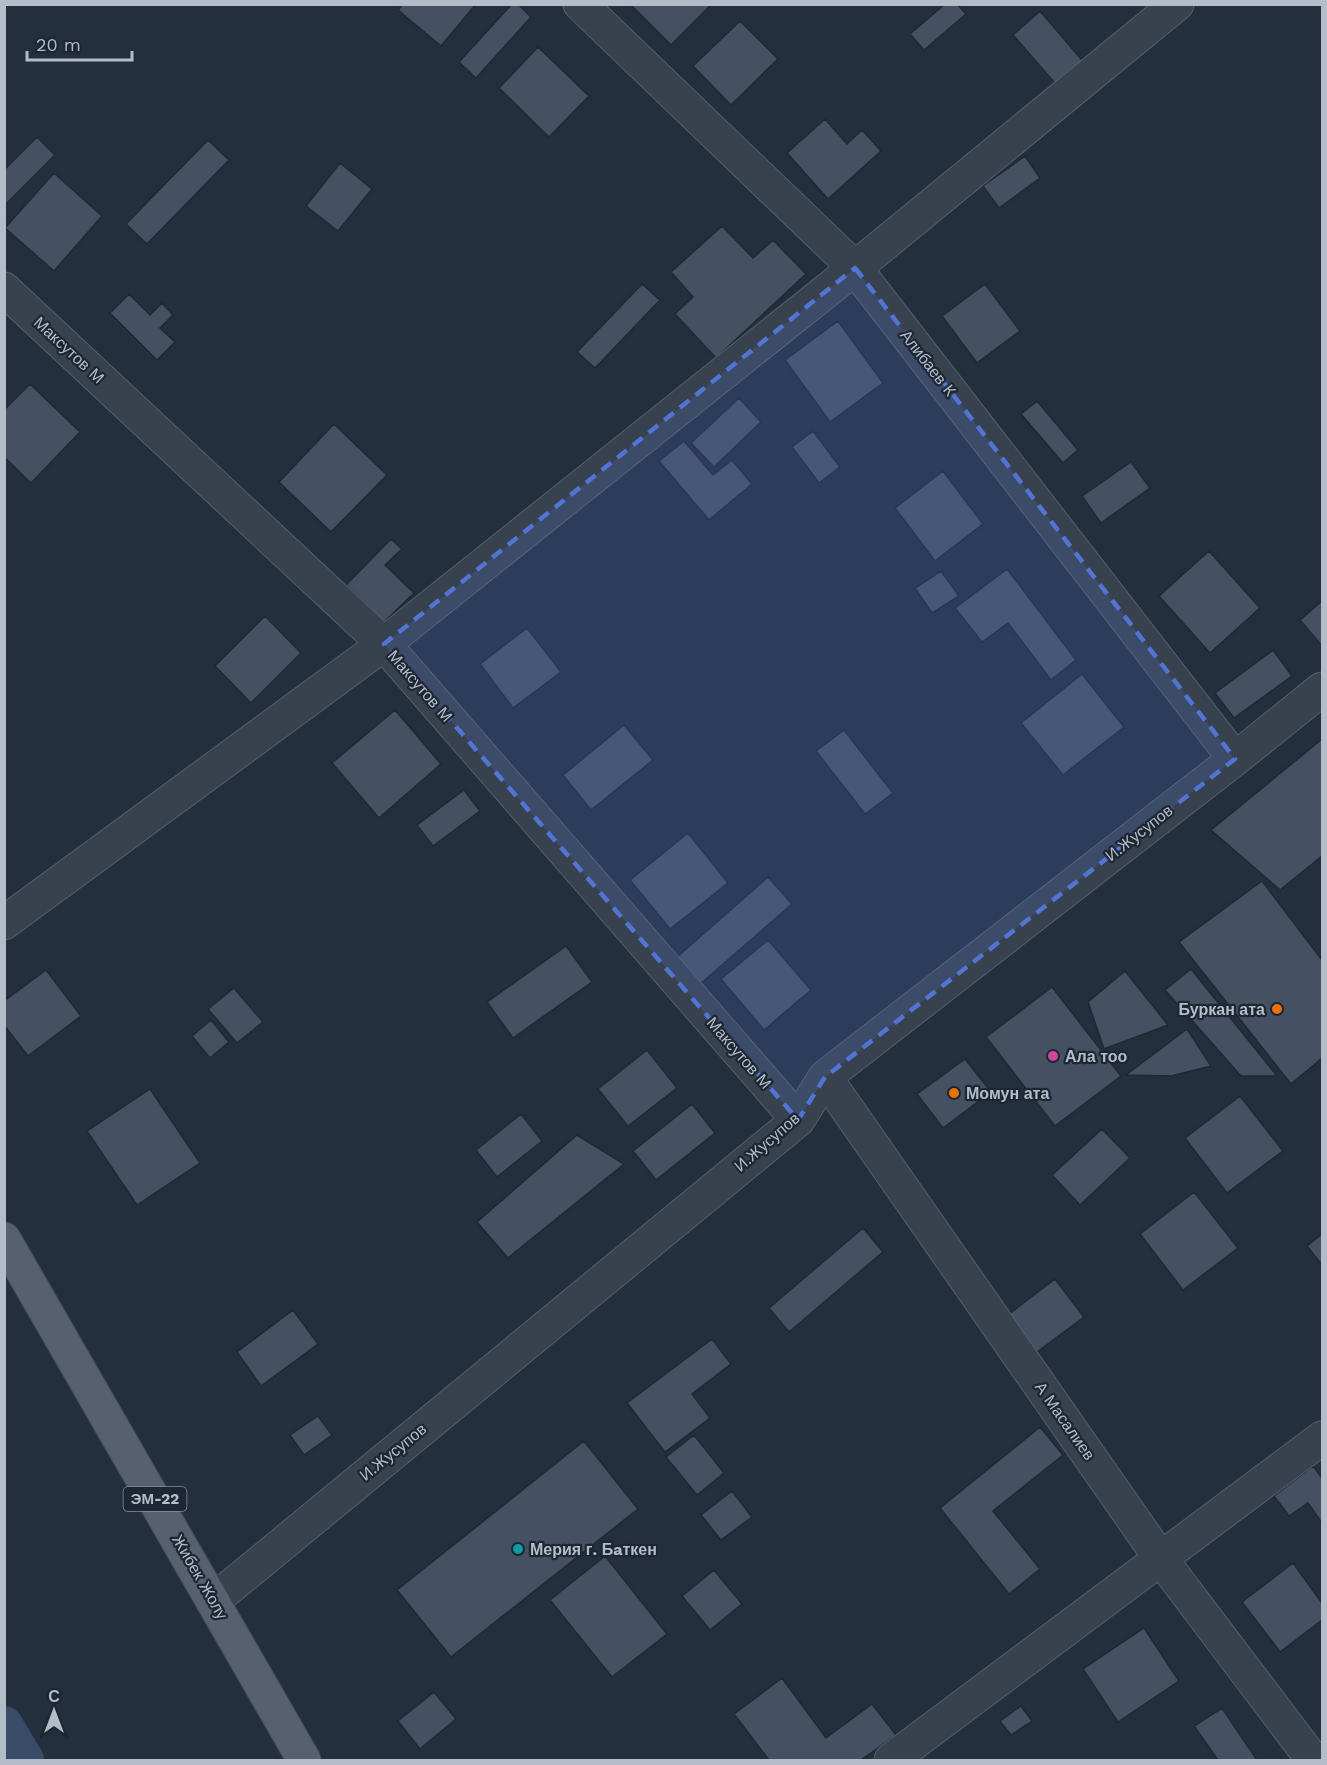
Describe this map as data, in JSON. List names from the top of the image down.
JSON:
{
  "streets": {
    "main road": ["ЭМ-22", "Жибек Жолу"],
    "street": [
      "Максутов М",
      "Алибаев К",
      "И.Жусупов",
      "А Масалиев"
    ]
  },
  "crossings": [
    ["Максутов М", "И.Жусупов"],
    ["Алибаев К", "И.Жусупов"],
    ["И.Жусупов", "А Масалиев"],
    ["И.Жусупов", "Жибек Жолу"]
  ],
  "places": [
    "Буркан ата",
    "Ала тоо",
    "Момун ата",
    "Мерия г. Бaткен"
  ],
  "scale_bar": "20 m",
  "north": "top"
}
